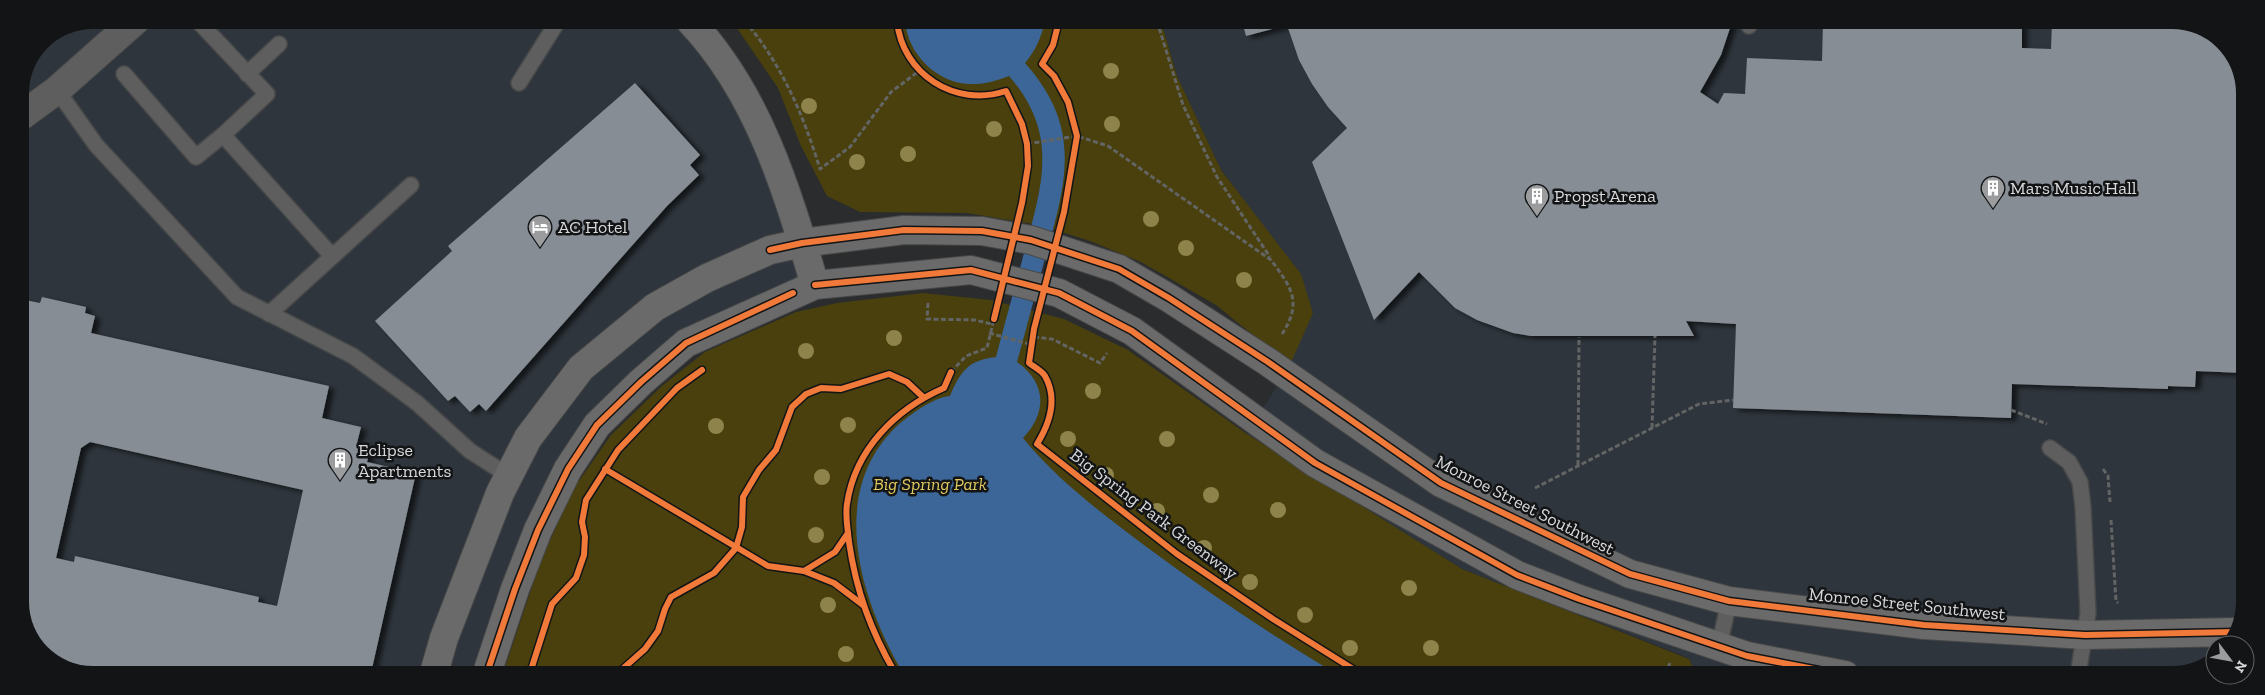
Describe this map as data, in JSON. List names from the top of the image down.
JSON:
{
  "streets": {
    "street": ["Monroe Street Southwest"],
    "cycle path": ["Big Spring Park Greenway"]
  },
  "parks": ["Big Spring Park"],
  "places": {
    "building": ["Mars Music Hall", "Propst Arena", "Eclipse Apartments"],
    "hotel": ["AC Hotel"]
  },
  "north": "bottom right"
}
